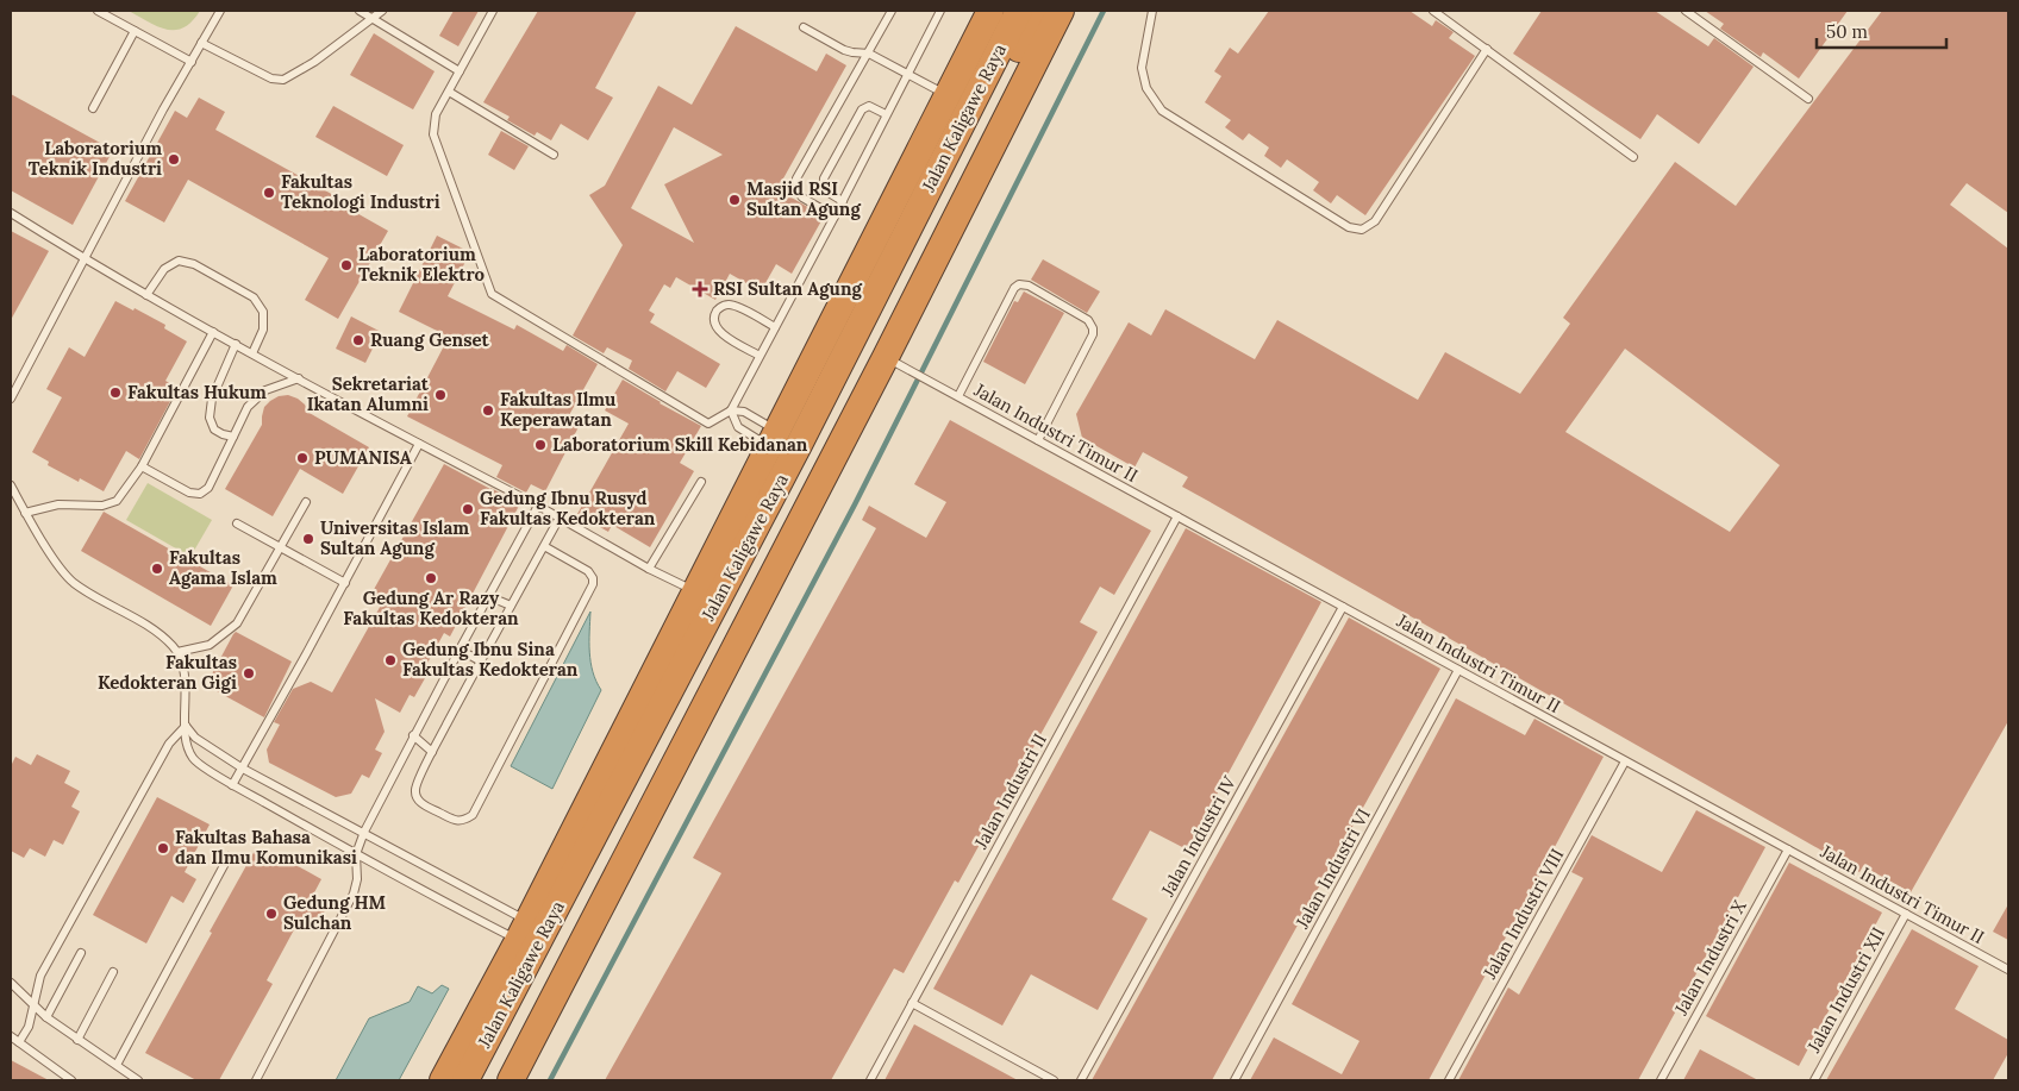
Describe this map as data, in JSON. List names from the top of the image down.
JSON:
{
  "streets": {
    "highway": ["Jalan Kaligawe Raya"],
    "lane": [
      "Jalan Industri Timur II",
      "Jalan Industri II",
      "Jalan Industri IV",
      "Jalan Industri VI",
      "Jalan Industri VIII",
      "Jalan Industri X",
      "Jalan Industri XII"
    ]
  },
  "crossings": [
    ["Jalan Industri Timur II", "Jalan Industri II"],
    ["Jalan Industri Timur II", "Jalan Industri IV"],
    ["Jalan Industri Timur II", "Jalan Industri VI"],
    ["Jalan Industri Timur II", "Jalan Industri VIII"],
    ["Jalan Industri Timur II", "Jalan Industri X"],
    ["Jalan Industri Timur II", "Jalan Industri XII"]
  ],
  "places": {
    "other": [
      "Laboratorium Teknik Industri",
      "Fakultas Teknologi Industri",
      "Masjid RSI Sultan Agung",
      "Laboratorium Teknik Elektro",
      "Ruang Genset",
      "Fakultas Hukum",
      "Sekretariat Ikatan Alumni",
      "Fakultas Ilmu Keperawatan",
      "Laboratorium Skill Kebidanan",
      "PUMANISA",
      "Gedung Ibnu Rusyd Fakultas Kedokteran",
      "Universitas Islam Sultan Agung",
      "Fakultas Agama Islam",
      "Gedung Ar Razy Fakultas Kedokteran",
      "Gedung Ibnu Sina Fakultas Kedokteran",
      "Fakultas Kedokteran Gigi",
      "Fakultas Bahasa dan Ilmu Komunikasi",
      "Gedung HM Sulchan"
    ],
    "health": ["RSI Sultan Agung"]
  },
  "scale_bar": "50 m"
}
